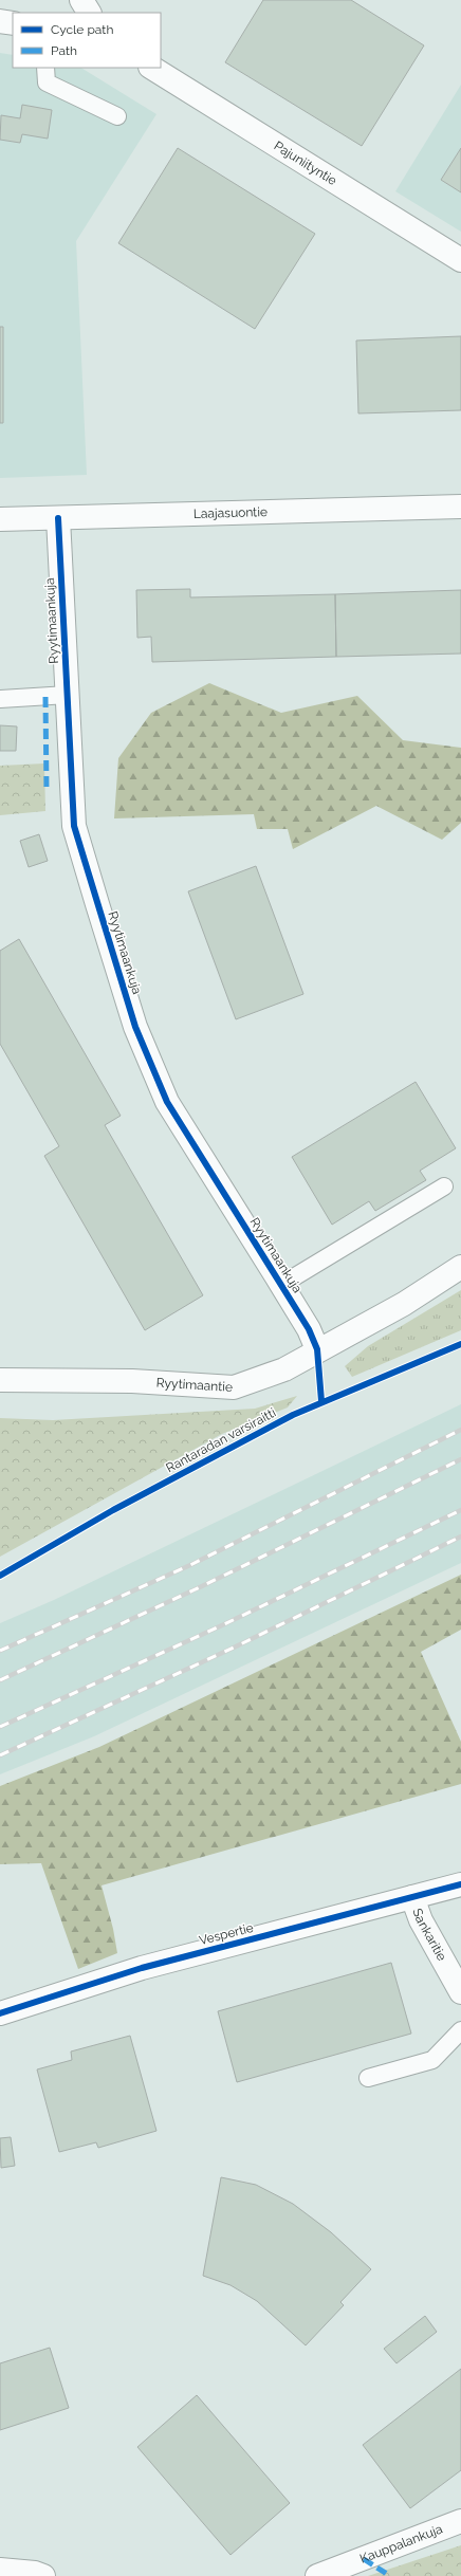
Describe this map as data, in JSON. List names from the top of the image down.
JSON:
{
  "streets": {
    "street": [
      "Pajuniityntie",
      "Laajasuontie",
      "Ryytimaankuja",
      "Ryytimaantie",
      "Vespertie",
      "Sankaritie",
      "Kauppalankuja"
    ],
    "cycle path": ["Rantaradan varsiraitti"]
  },
  "crossings": [
    ["Laajasuontie", "Ryytimaankuja"],
    ["Ryytimaankuja", "Ryytimaantie"],
    ["Vespertie", "Sankaritie"]
  ],
  "legend": ["Cycle path", "Path"]
}
